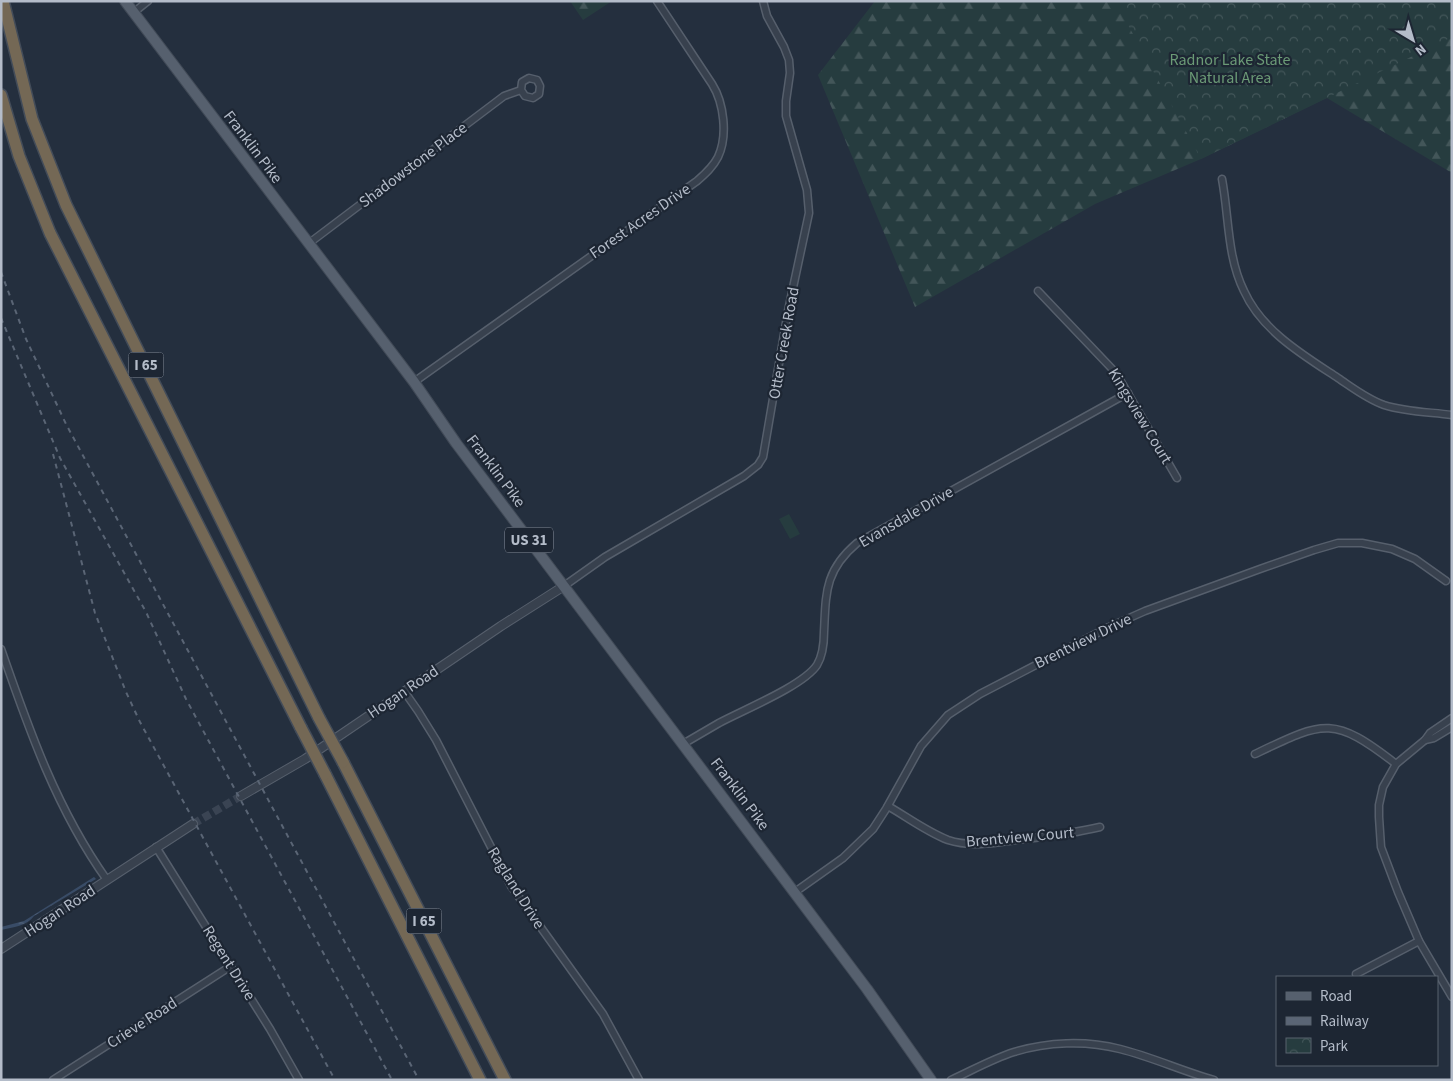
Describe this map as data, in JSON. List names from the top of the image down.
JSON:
{
  "streets": {
    "highway": ["I 65"],
    "main road": ["Franklin Pike", "US 31"],
    "street": [
      "Shadowstone Place",
      "Forest Acres Drive",
      "Otter Creek Road",
      "Kingsview Court",
      "Evansdale Drive",
      "Brentview Drive",
      "Hogan Road",
      "Brentview Court",
      "Ragland Drive",
      "Regent Drive",
      "Crieve Road"
    ]
  },
  "crossings": [
    ["Franklin Pike", "Shadowstone Place"],
    ["Franklin Pike", "Forest Acres Drive"],
    ["Franklin Pike", "Otter Creek Road"],
    ["Franklin Pike", "Evansdale Drive"],
    ["Franklin Pike", "Brentview Drive"],
    ["Franklin Pike", "Hogan Road"],
    ["Otter Creek Road", "Hogan Road"],
    ["Kingsview Court", "Evansdale Drive"],
    ["Brentview Drive", "Brentview Court"],
    ["Hogan Road", "Ragland Drive"],
    ["Hogan Road", "Regent Drive"],
    ["Regent Drive", "Crieve Road"]
  ],
  "parks": ["Radnor Lake State Natural Area"],
  "legend": ["Road", "Railway", "Park"],
  "north": "bottom right"
}
